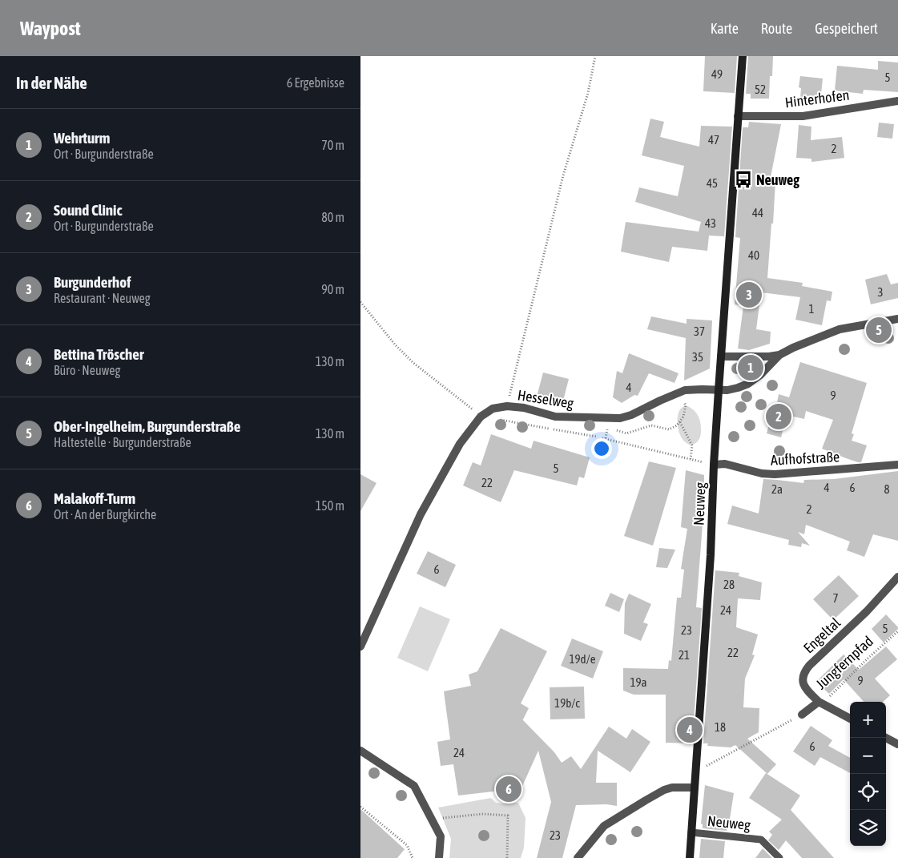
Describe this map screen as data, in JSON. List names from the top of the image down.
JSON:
{
  "streets": {
    "street": [
      "Hinterhofen",
      "Hesselweg",
      "Aufhofstraße",
      "Neuweg",
      "Engeltal",
      "Jungfernpfad"
    ]
  },
  "crossings": [
    ["Hinterhofen", "Neuweg"],
    ["Hesselweg", "Neuweg"],
    ["Aufhofstraße", "Neuweg"],
    ["Engeltal", "Jungfernpfad"]
  ],
  "places": {
    "bus stop": ["Neuweg"]
  },
  "house_numbers": [
    "49",
    "5",
    "52",
    "47",
    "2",
    "45",
    "44",
    "43",
    "40",
    "3",
    "1",
    "37",
    "35",
    "4",
    "9",
    "5",
    "22",
    "4",
    "6",
    "2a",
    "8",
    "2",
    "6",
    "28",
    "7",
    "24",
    "5",
    "23",
    "22",
    "21",
    "19d/e",
    "9",
    "19a",
    "19b/c",
    "18",
    "6",
    "24",
    "23"
  ],
  "page": {
    "header": "Waypost",
    "nav": ["Karte", "Route", "Gespeichert"],
    "heading": ["In der Nähe", "6 Ergebnisse"],
    "list": [
      {
        "mark": "1",
        "name": "Wehrturm",
        "note": "Ort · Burgunderstraße",
        "value": "70 m"
      },
      {
        "mark": "2",
        "name": "Sound Clinic",
        "note": "Ort · Burgunderstraße",
        "value": "80 m"
      },
      {
        "mark": "3",
        "name": "Burgunderhof",
        "note": "Restaurant · Neuweg",
        "value": "90 m"
      },
      {
        "mark": "4",
        "name": "Bettina Tröscher",
        "note": "Büro · Neuweg",
        "value": "130 m"
      },
      {
        "mark": "5",
        "name": "Ober-Ingelheim, Burgunderstraße",
        "note": "Haltestelle · Burgunderstraße",
        "value": "130 m"
      },
      {
        "mark": "6",
        "name": "Malakoff-Turm",
        "note": "Ort · An der Burgkirche",
        "value": "150 m"
      }
    ],
    "pins": [
      "3",
      "5",
      "1",
      "2",
      "4",
      "6"
    ],
    "map_buttons": ["+", "−"]
  }
}
